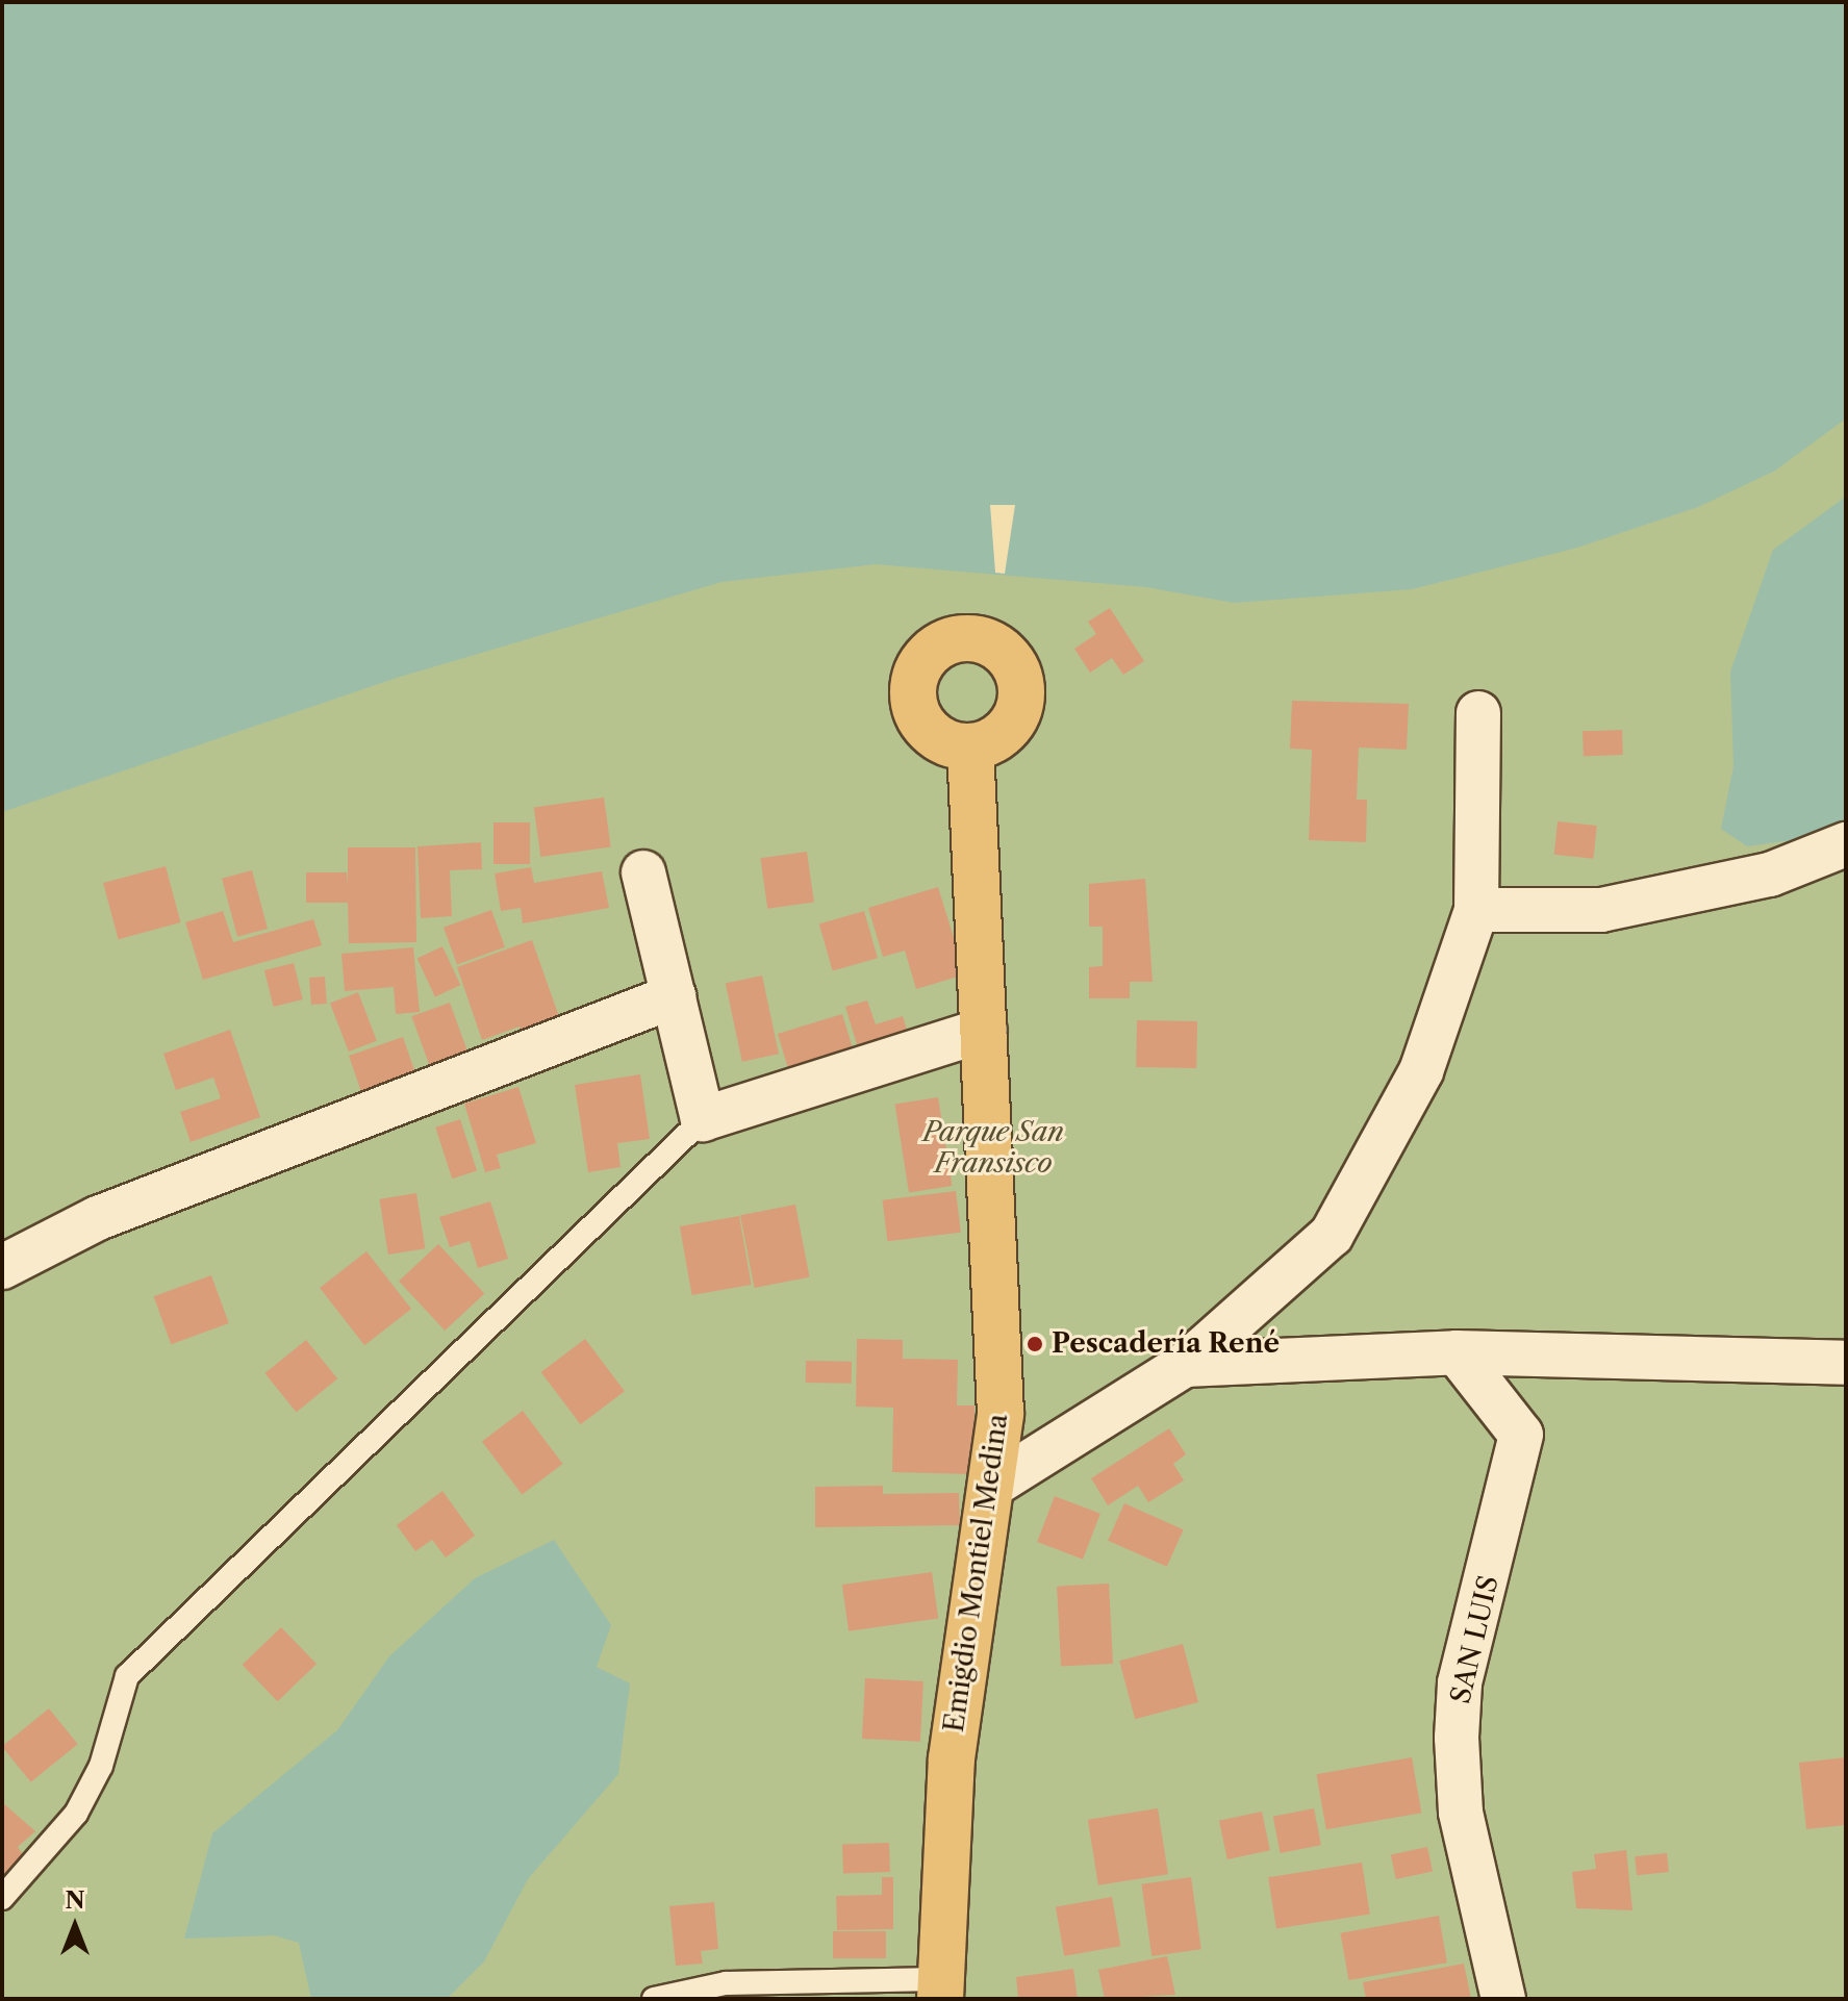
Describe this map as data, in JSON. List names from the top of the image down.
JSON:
{
  "streets": {
    "main road": ["Emigdio Montiel Medina"],
    "street": ["SAN LUIS"]
  },
  "parks": ["Parque San Fransisco"],
  "places": ["Pescadería René"],
  "north": "top"
}
